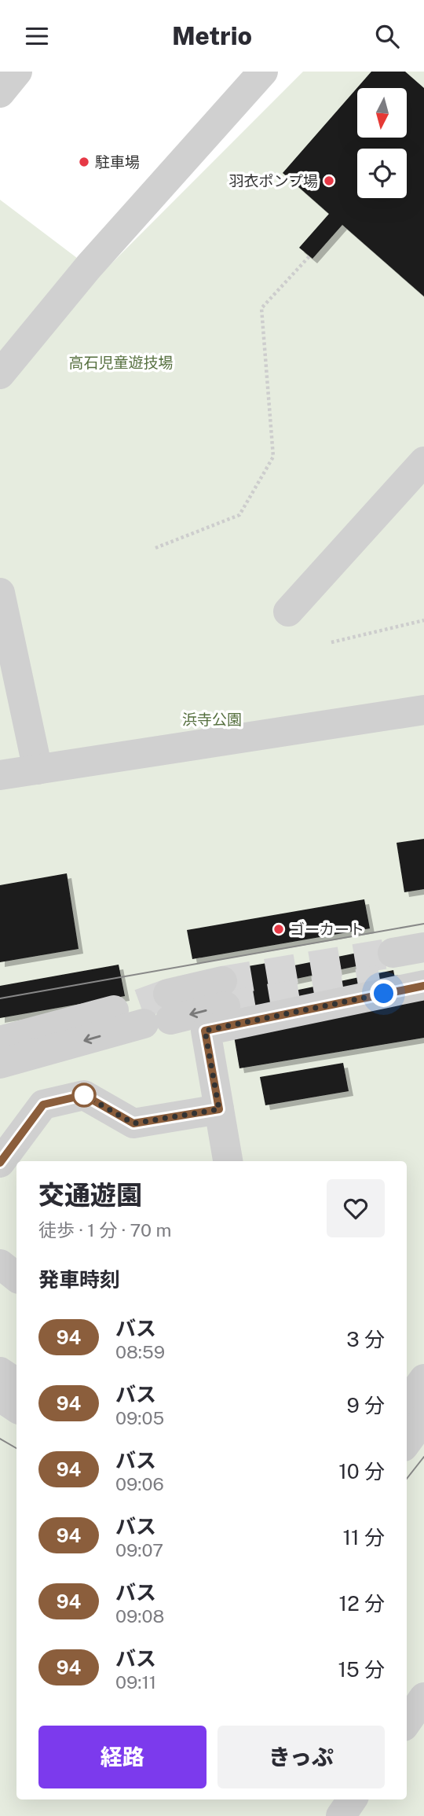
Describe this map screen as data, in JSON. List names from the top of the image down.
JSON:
{
  "parks": ["高石児童遊技場", "浜寺公園"],
  "places": ["駐車場", "羽衣ポンプ場", "ゴーカート"],
  "lines": ["bus line 94"],
  "north": "bottom",
  "page": {
    "header": "Metrio",
    "heading": [
      ["交通遊園", "徒歩 · 1 分 · 70 m"],
      "発車時刻"
    ],
    "list": [
      {
        "mark": "94",
        "name": "バス",
        "note": "08:59",
        "value": "3 分"
      },
      {
        "mark": "94",
        "name": "バス",
        "note": "09:05",
        "value": "9 分"
      },
      {
        "mark": "94",
        "name": "バス",
        "note": "09:06",
        "value": "10 分"
      },
      {
        "mark": "94",
        "name": "バス",
        "note": "09:07",
        "value": "11 分"
      },
      {
        "mark": "94",
        "name": "バス",
        "note": "09:08",
        "value": "12 分"
      },
      {
        "mark": "94",
        "name": "バス",
        "note": "09:11",
        "value": "15 分"
      }
    ],
    "buttons": ["経路", "きっぷ"]
  }
}
